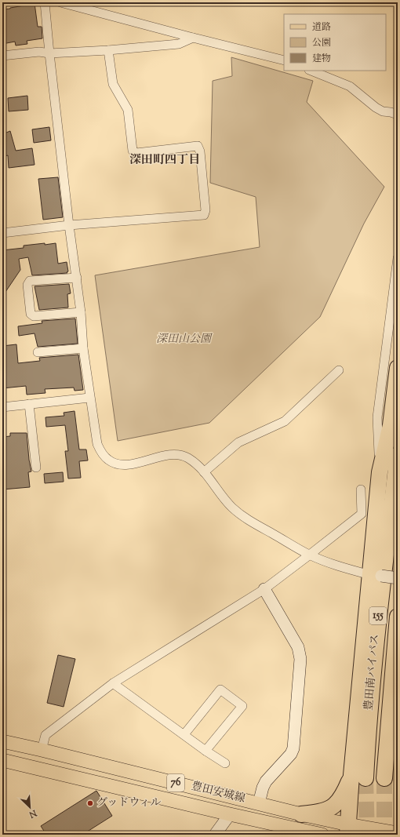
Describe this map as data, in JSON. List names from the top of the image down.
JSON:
{
  "streets": {
    "highway": ["155", "豊田南バイパス"],
    "main road": ["76", "豊田安城線"]
  },
  "crossings": [
    ["155", "豊田南バイパス"],
    ["155", "豊田安城線"]
  ],
  "districts": ["深田町四丁目"],
  "parks": ["深田山公園"],
  "places": ["グッドウィル"],
  "legend": ["道路", "公園", "建物"],
  "north": "bottom right"
}
